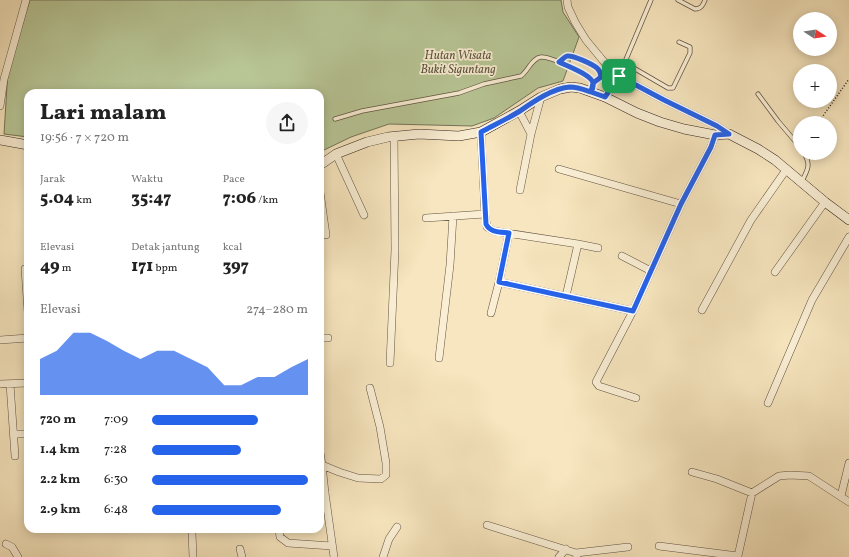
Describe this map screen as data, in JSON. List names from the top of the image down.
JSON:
{
  "parks": ["Hutan Wisata Bukit Siguntang"],
  "north": "right",
  "page": {
    "map_buttons": ["+", "−"],
    "heading": ["Lari malam", "19:56 · 7 × 720 m"],
    "stats": [
      ["Jarak", "5.04 km"],
      ["Waktu", "35:47"],
      ["Pace", "7:06 /km"],
      ["Elevasi", "49 m"],
      ["Detak jantung", "171 bpm"],
      ["kcal", "397"]
    ],
    "chart": ["Elevasi", "274–280 m"],
    "list": [
      {
        "name": "720 m",
        "note": "7:09"
      },
      {
        "name": "1.4 km",
        "note": "7:28"
      },
      {
        "name": "2.2 km",
        "note": "6:30"
      },
      {
        "name": "2.9 km",
        "note": "6:48"
      }
    ]
  }
}
